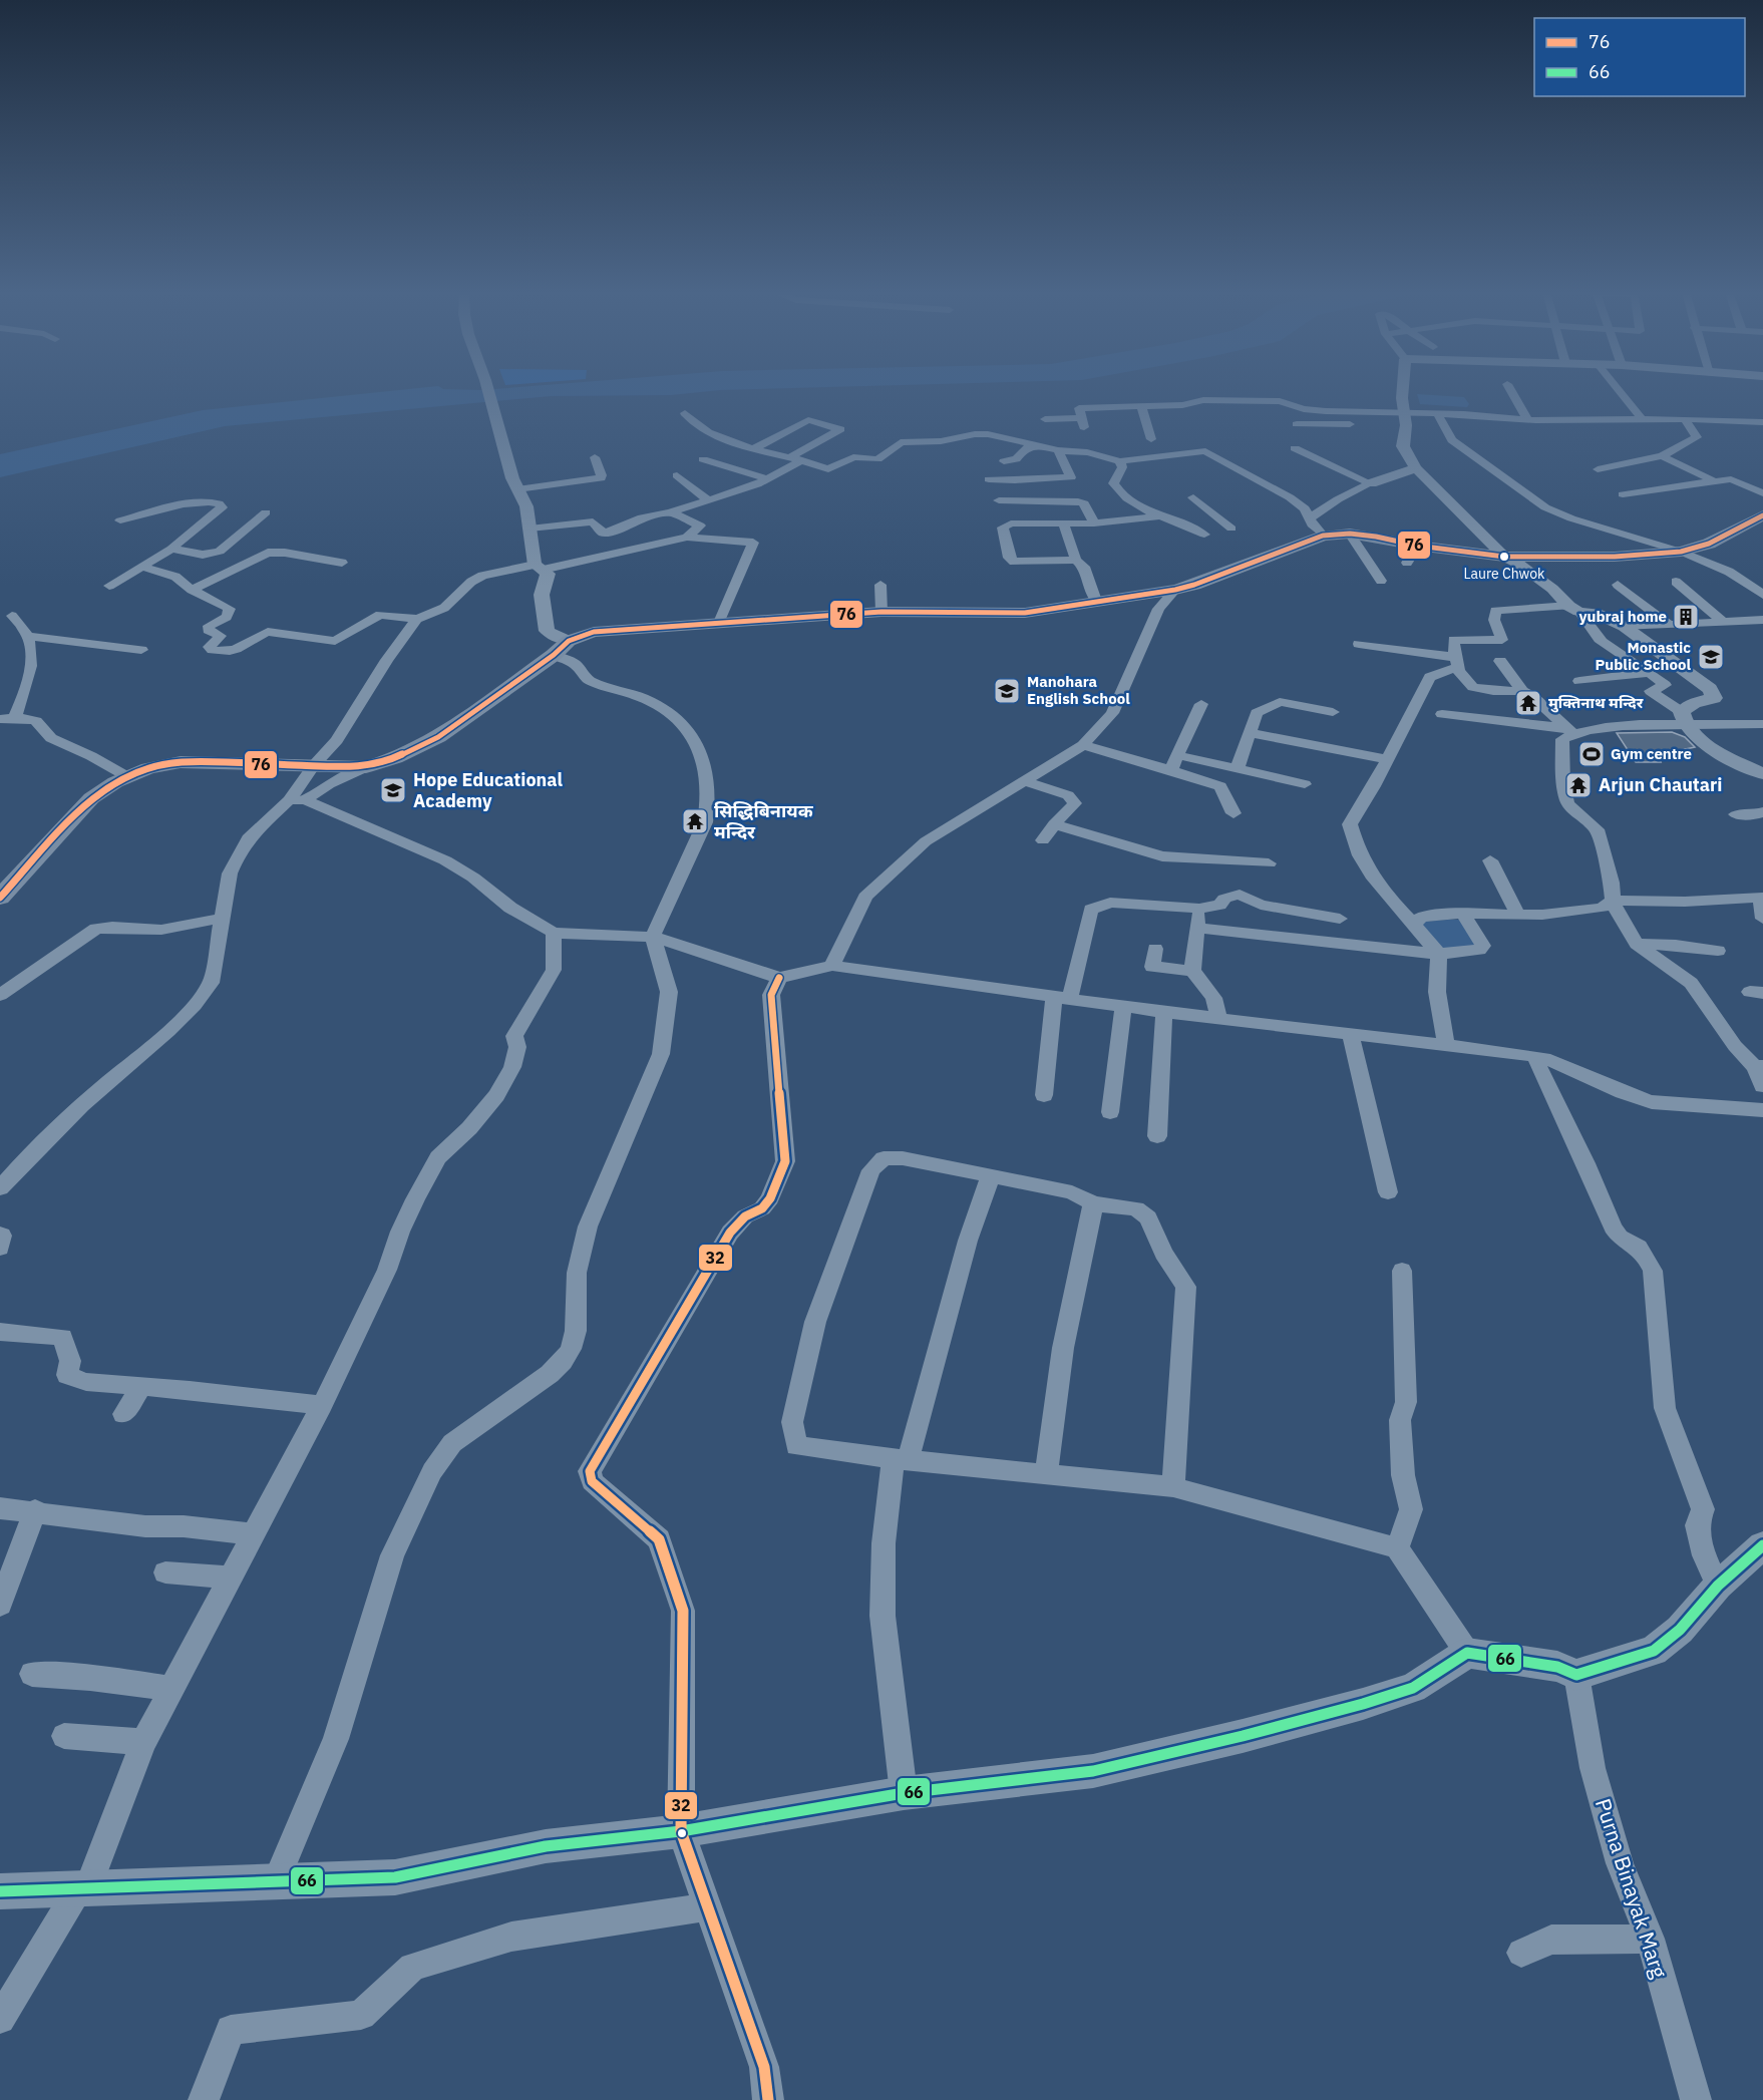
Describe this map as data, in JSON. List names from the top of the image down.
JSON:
{
  "streets": {
    "street": ["Purna Binayak Marg"]
  },
  "places": {
    "other": ["Laure Chwok"],
    "building": ["yubraj home"],
    "school or university": ["Monastic Public School", "Manohara English School", "Hope Educational Academy"],
    "temple": ["मुक्तिनाथ मन्दिर", "Arjun Chautari", "सिद्धिबिनायक मन्दिर"],
    "sports": ["Gym centre"]
  },
  "lines": ["transit line 76", "transit line 32", "transit line 66"],
  "legend": ["76", "66"]
}
